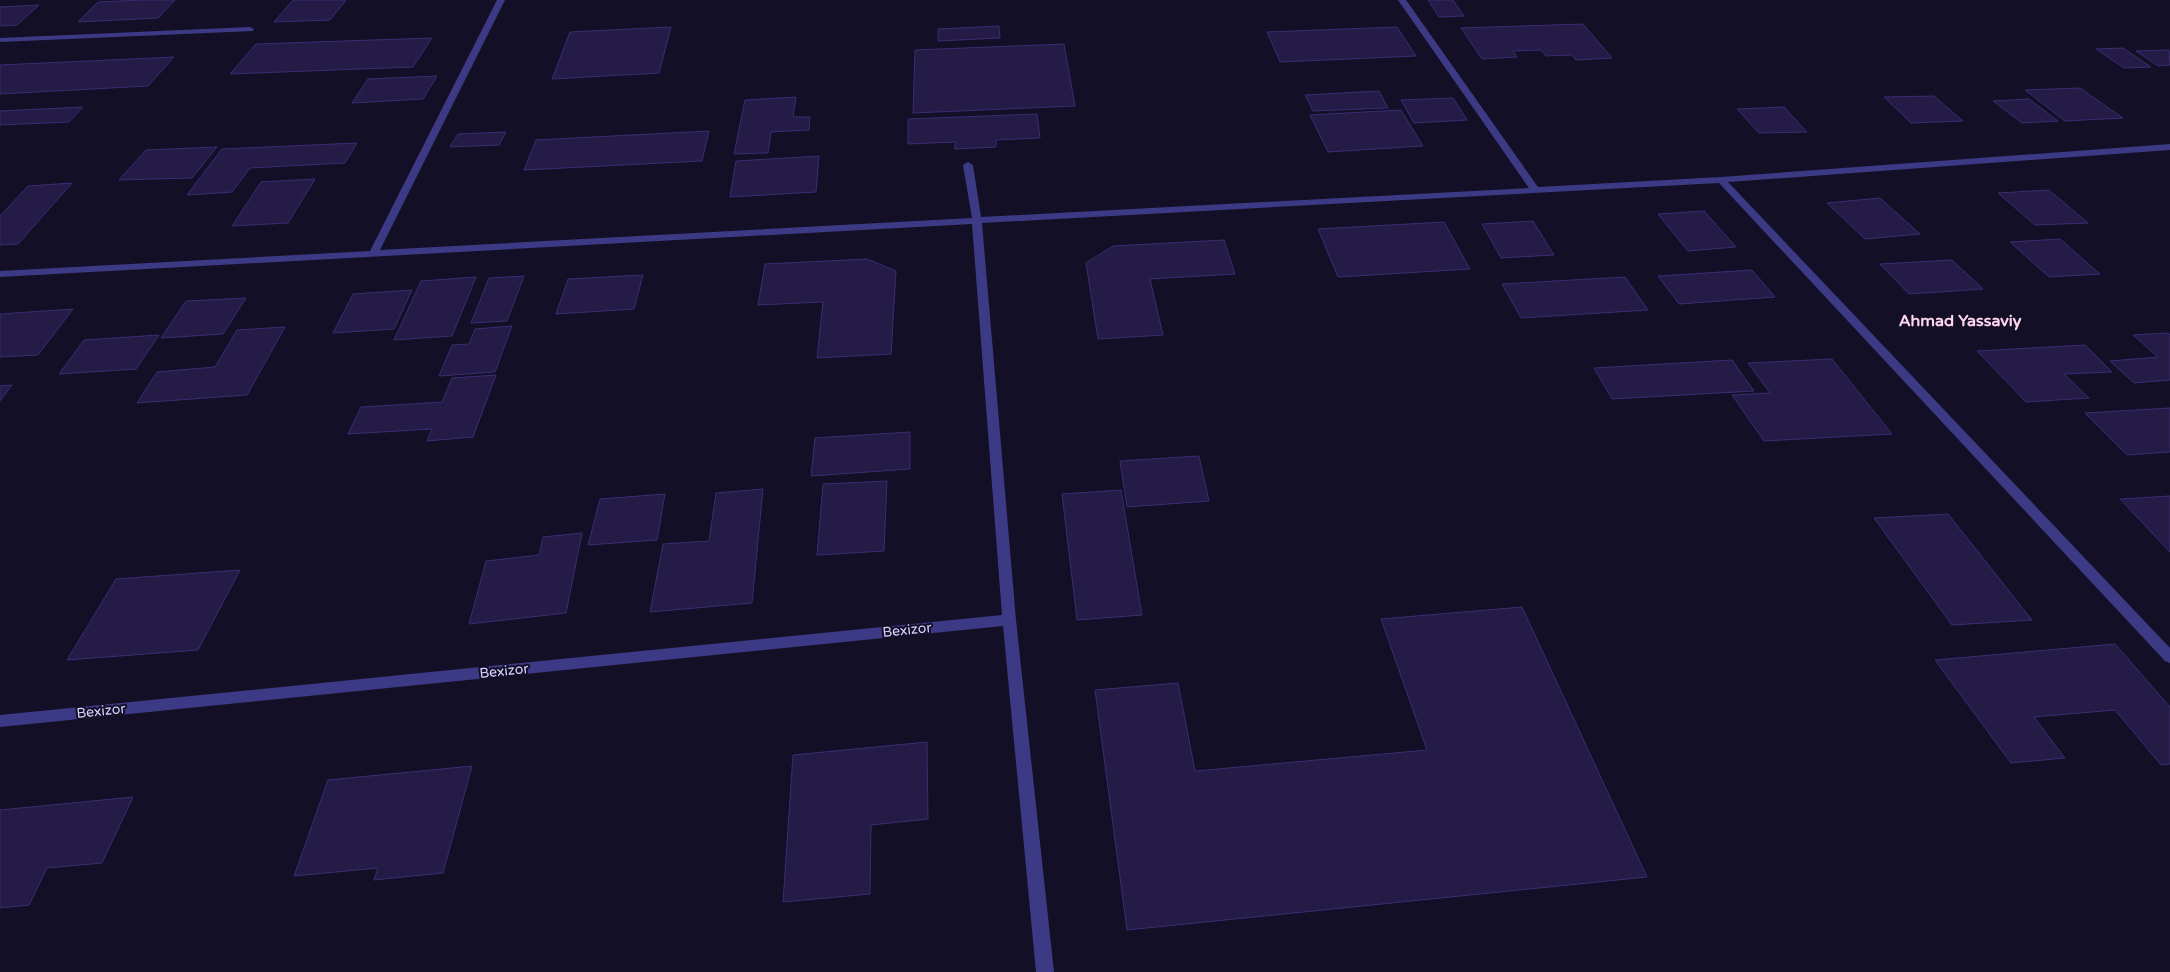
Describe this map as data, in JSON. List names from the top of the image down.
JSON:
{
  "streets": {
    "street": ["Bexizor"]
  },
  "districts": ["Ahmad Yassaviy"]
}
